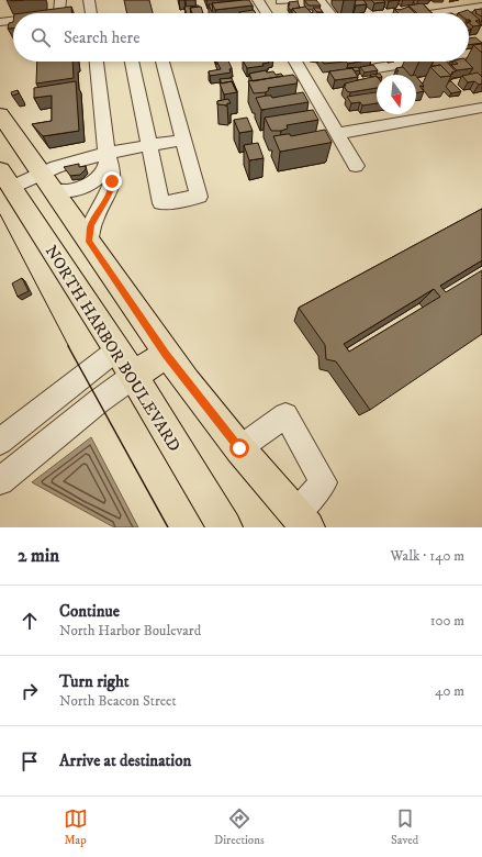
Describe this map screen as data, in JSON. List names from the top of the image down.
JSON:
{
  "streets": {
    "main road": ["NORTH HARBOR BOULEVARD"]
  },
  "north": "bottom",
  "page": {
    "search": "Search here",
    "heading": ["2 min", "Walk · 140 m"],
    "list": [
      ["Continue", "North Harbor Boulevard", "100 m"],
      ["Turn right", "North Beacon Street", "40 m"],
      "Arrive at destination"
    ],
    "nav": ["Map", "Directions", "Saved"]
  }
}
